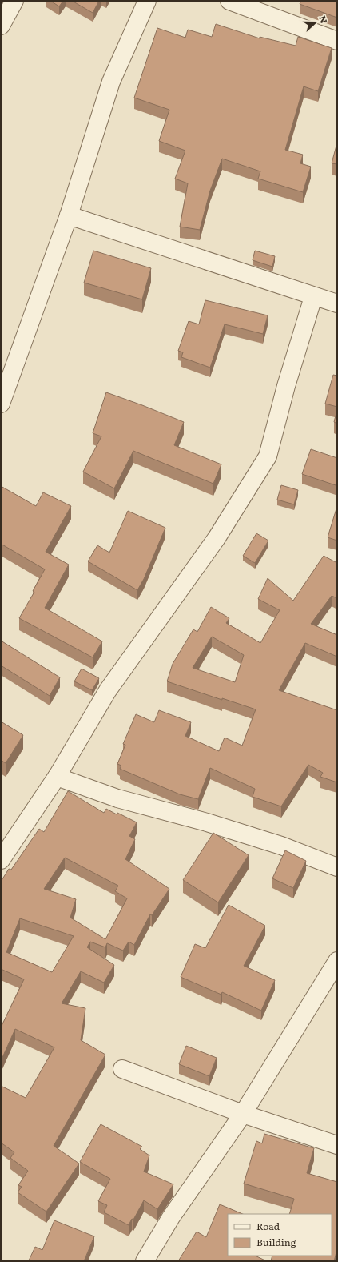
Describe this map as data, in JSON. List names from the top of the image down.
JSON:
{
  "legend": ["Road", "Building"],
  "north": "right"
}
